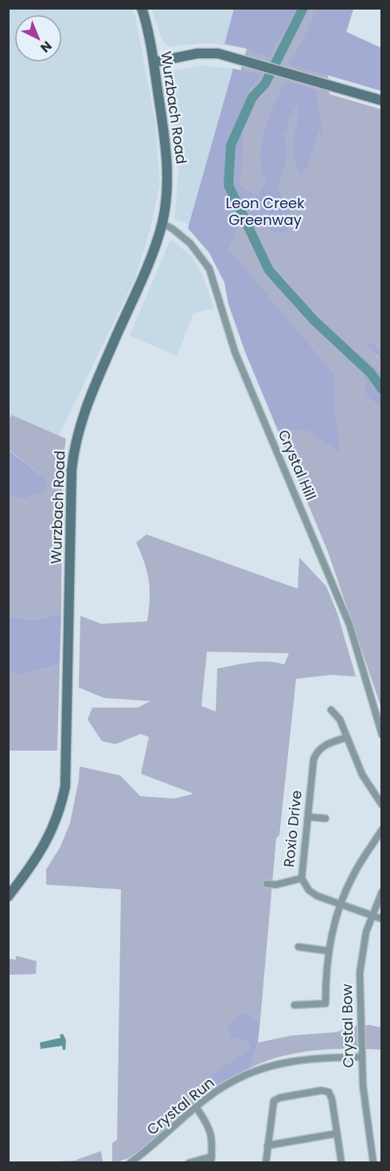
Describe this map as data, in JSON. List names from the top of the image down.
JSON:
{
  "streets": {
    "main road": ["Wurzbach Road"],
    "street": [
      "Crystal Hill",
      "Roxio Drive",
      "Crystal Bow",
      "Crystal Run"
    ]
  },
  "crossings": [
    ["Wurzbach Road", "Crystal Hill"],
    ["Roxio Drive", "Crystal Bow"],
    ["Crystal Bow", "Crystal Run"]
  ],
  "parks": ["Leon Creek Greenway"],
  "north": "bottom right"
}
